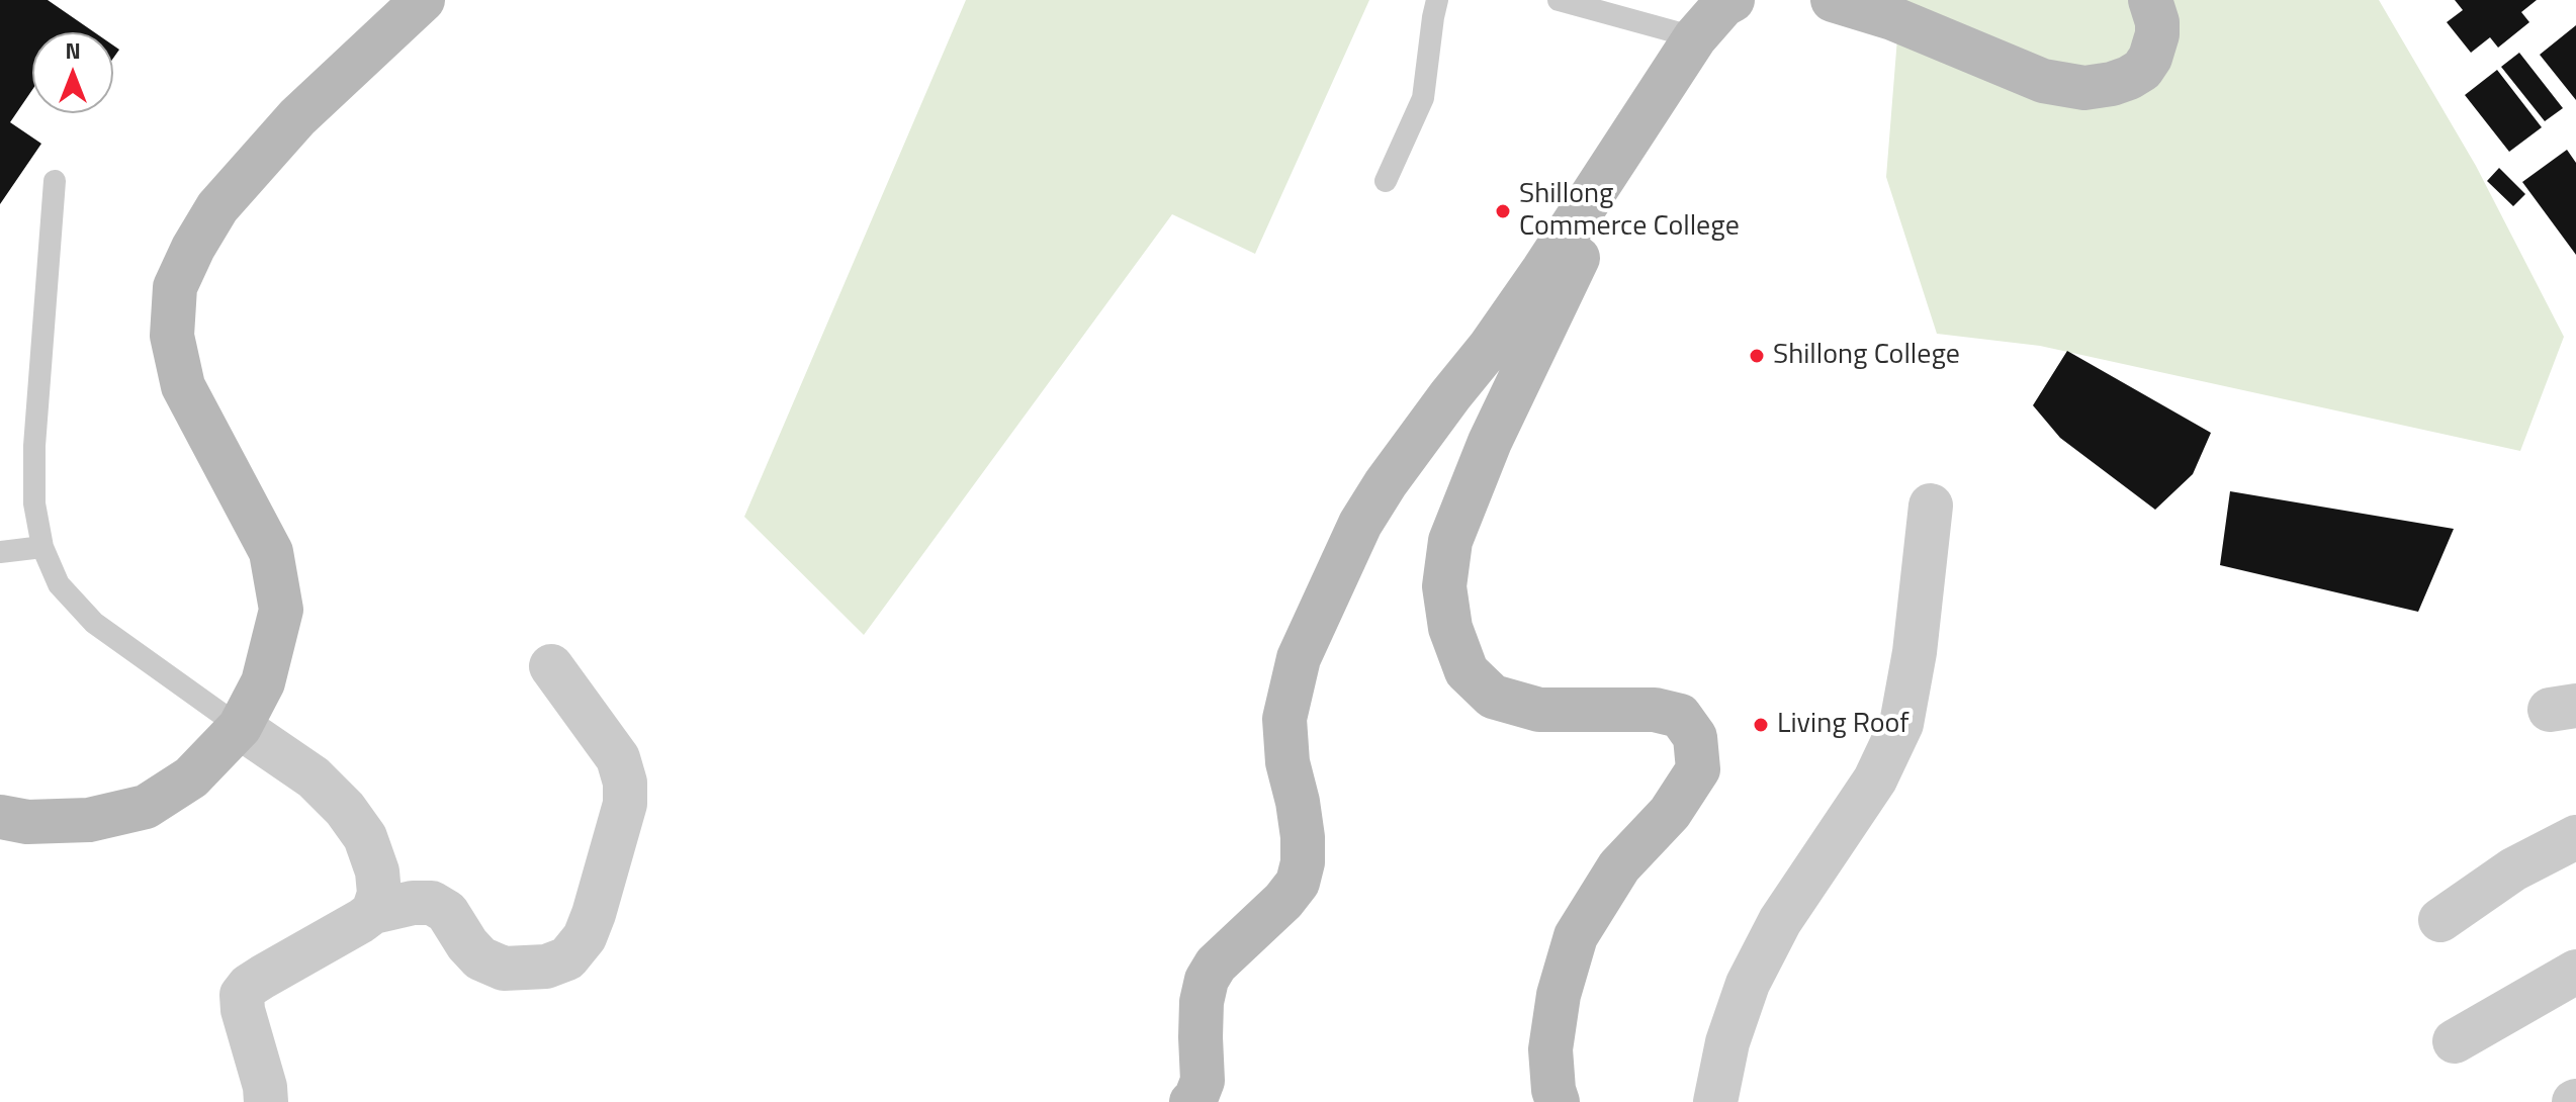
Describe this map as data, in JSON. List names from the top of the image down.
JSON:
{
  "places": ["Shillong Commerce College", "Shillong College", "Living Roof"],
  "north": "top"
}
